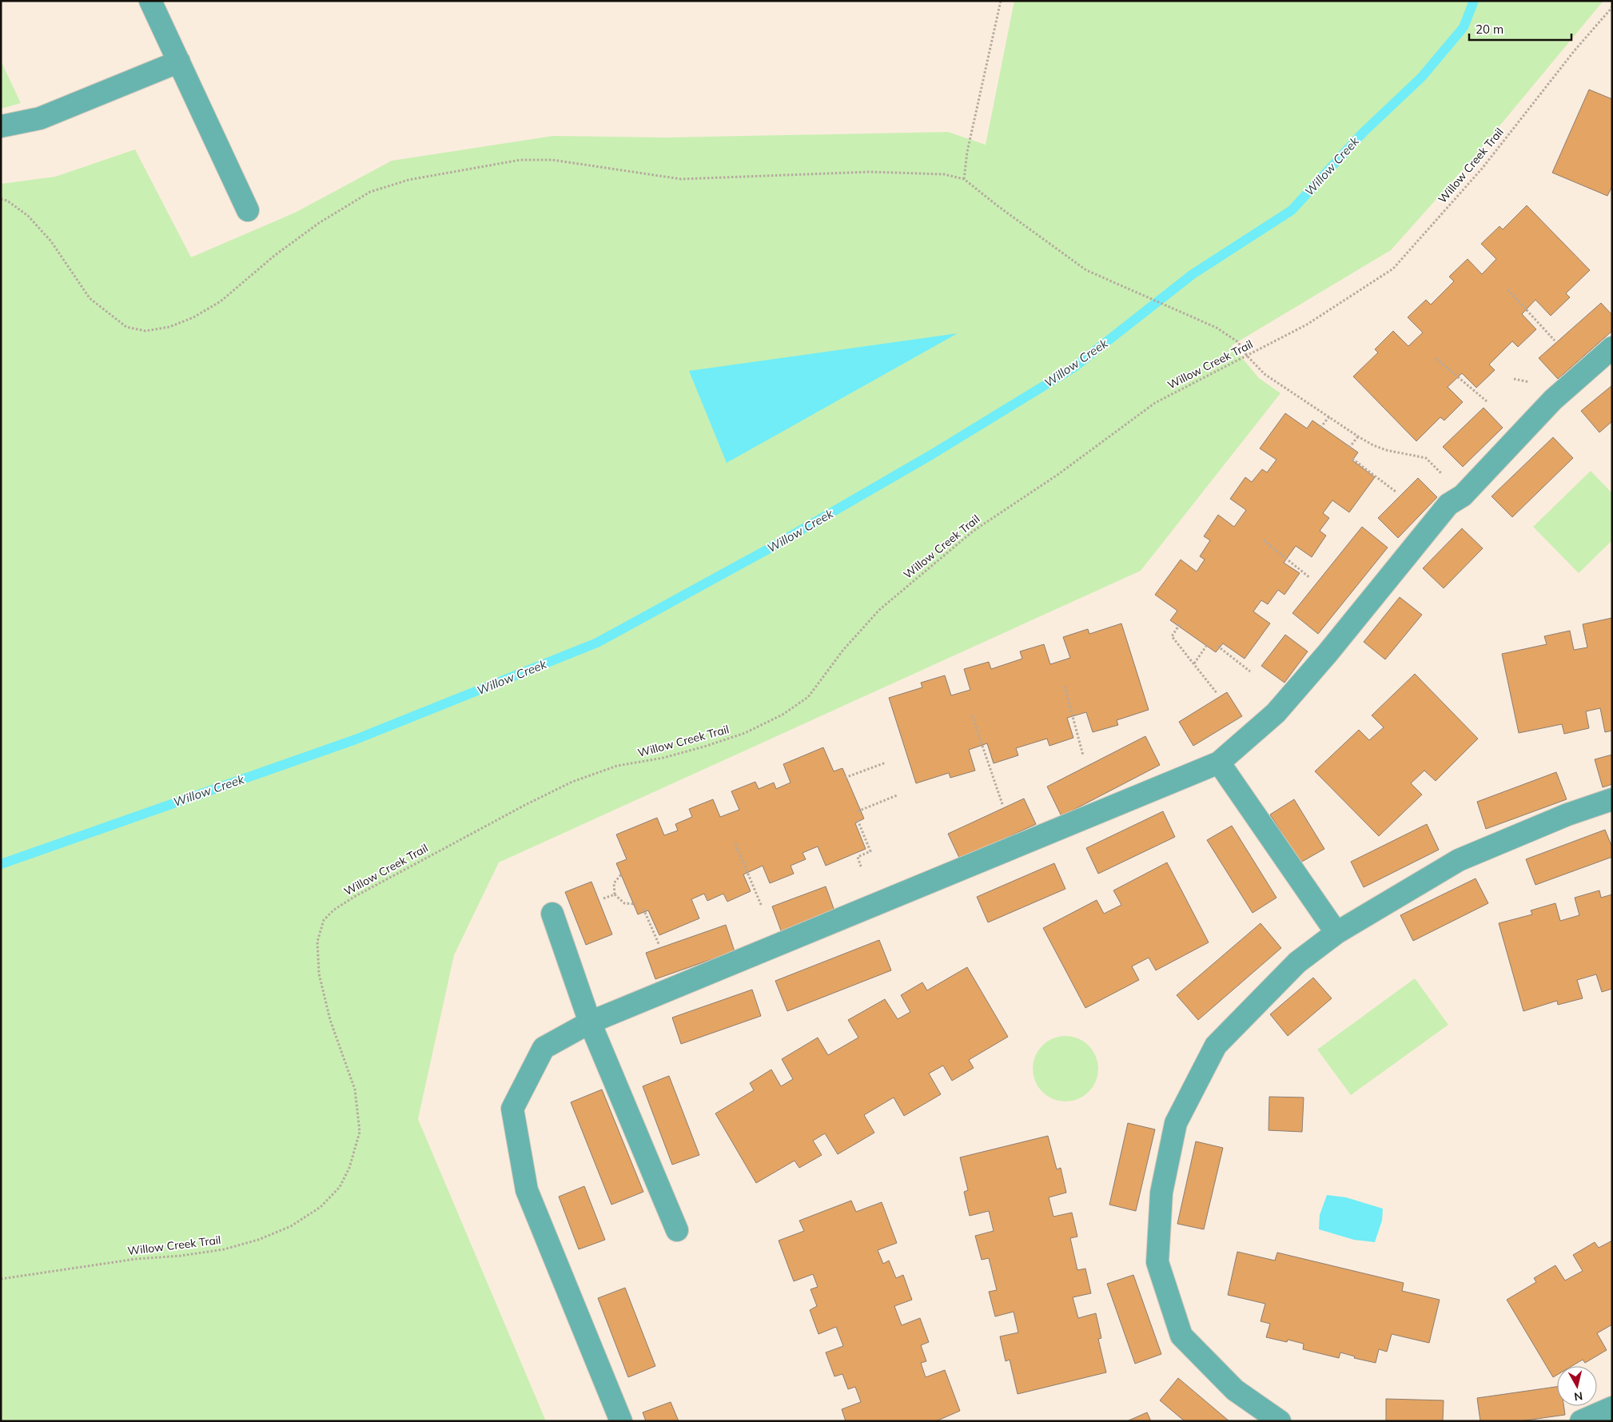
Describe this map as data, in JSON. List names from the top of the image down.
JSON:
{
  "streets": {
    "path": ["Willow Creek Trail"]
  },
  "water": ["Willow Creek"],
  "scale_bar": "20 m",
  "north": "bottom"
}
